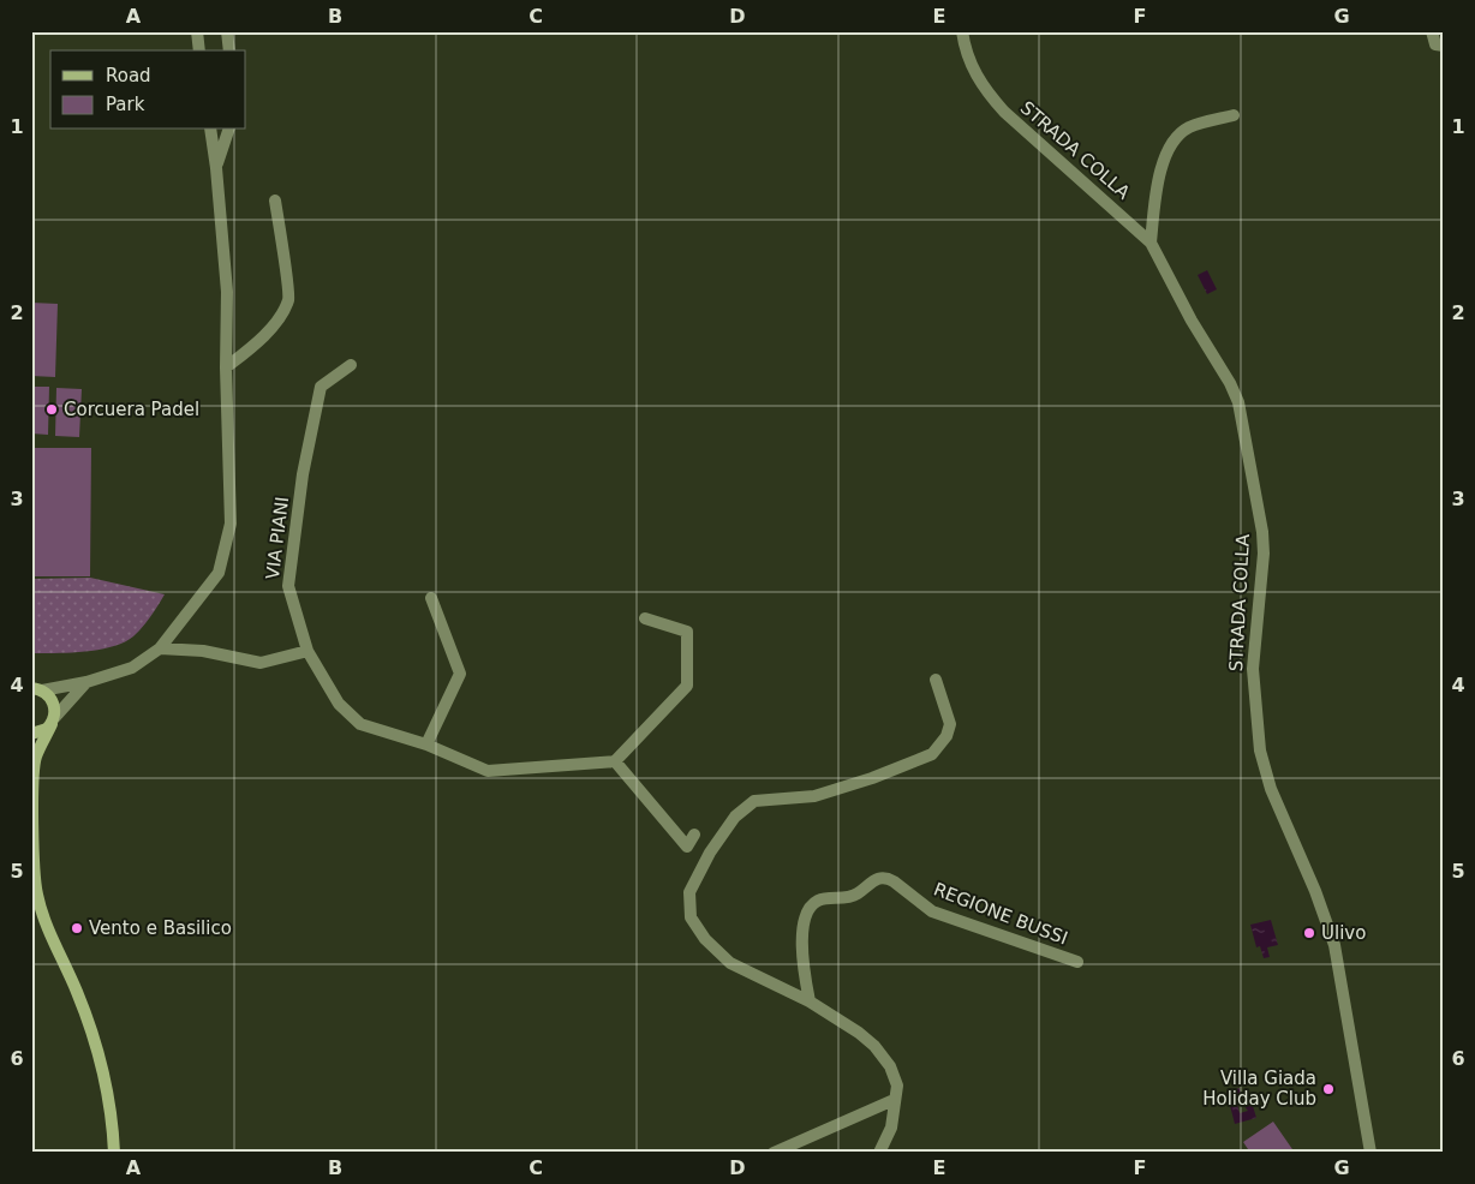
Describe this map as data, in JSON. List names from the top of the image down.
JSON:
{
  "streets": {
    "street": ["STRADA COLLA", "VIA PIANI", "REGIONE BUSSI"]
  },
  "places": [
    "Corcuera Padel",
    "Vento e Basilico",
    "Ulivo",
    "Villa Giada Holiday Club"
  ],
  "legend": ["Road", "Park"],
  "grid": {
    "columns": [
      "A",
      "B",
      "C",
      "D",
      "E",
      "F",
      "G"
    ],
    "rows": [
      "1",
      "2",
      "3",
      "4",
      "5",
      "6"
    ]
  }
}
